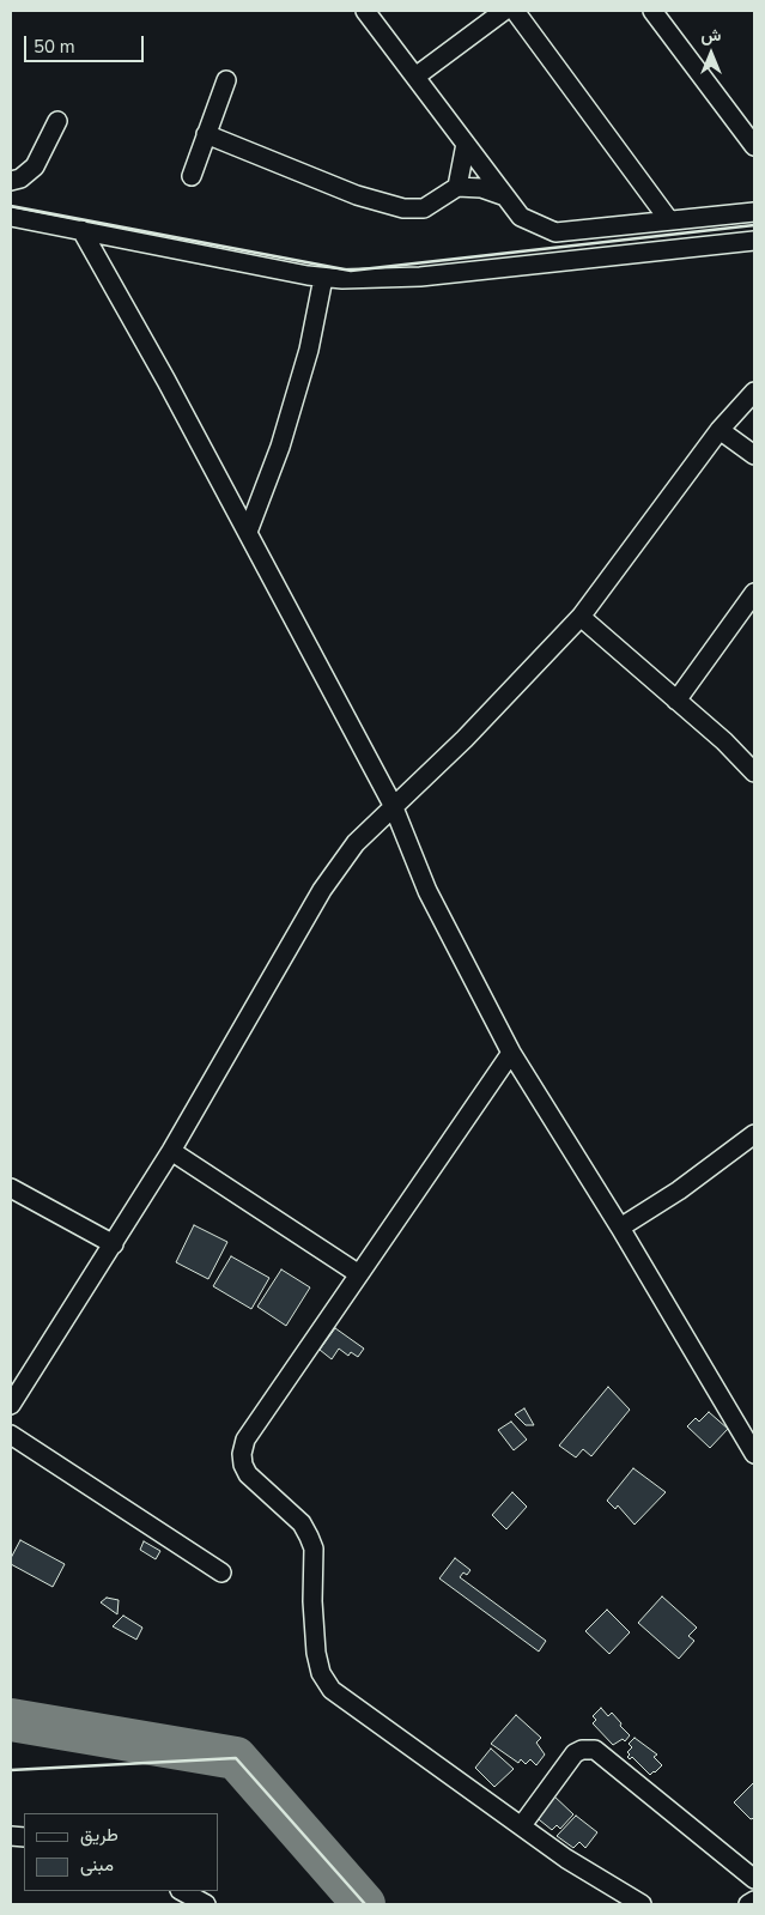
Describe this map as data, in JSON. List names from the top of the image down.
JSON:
{
  "legend": ["طريق", "مبنى"],
  "scale_bar": "50 m",
  "north": "top"
}
